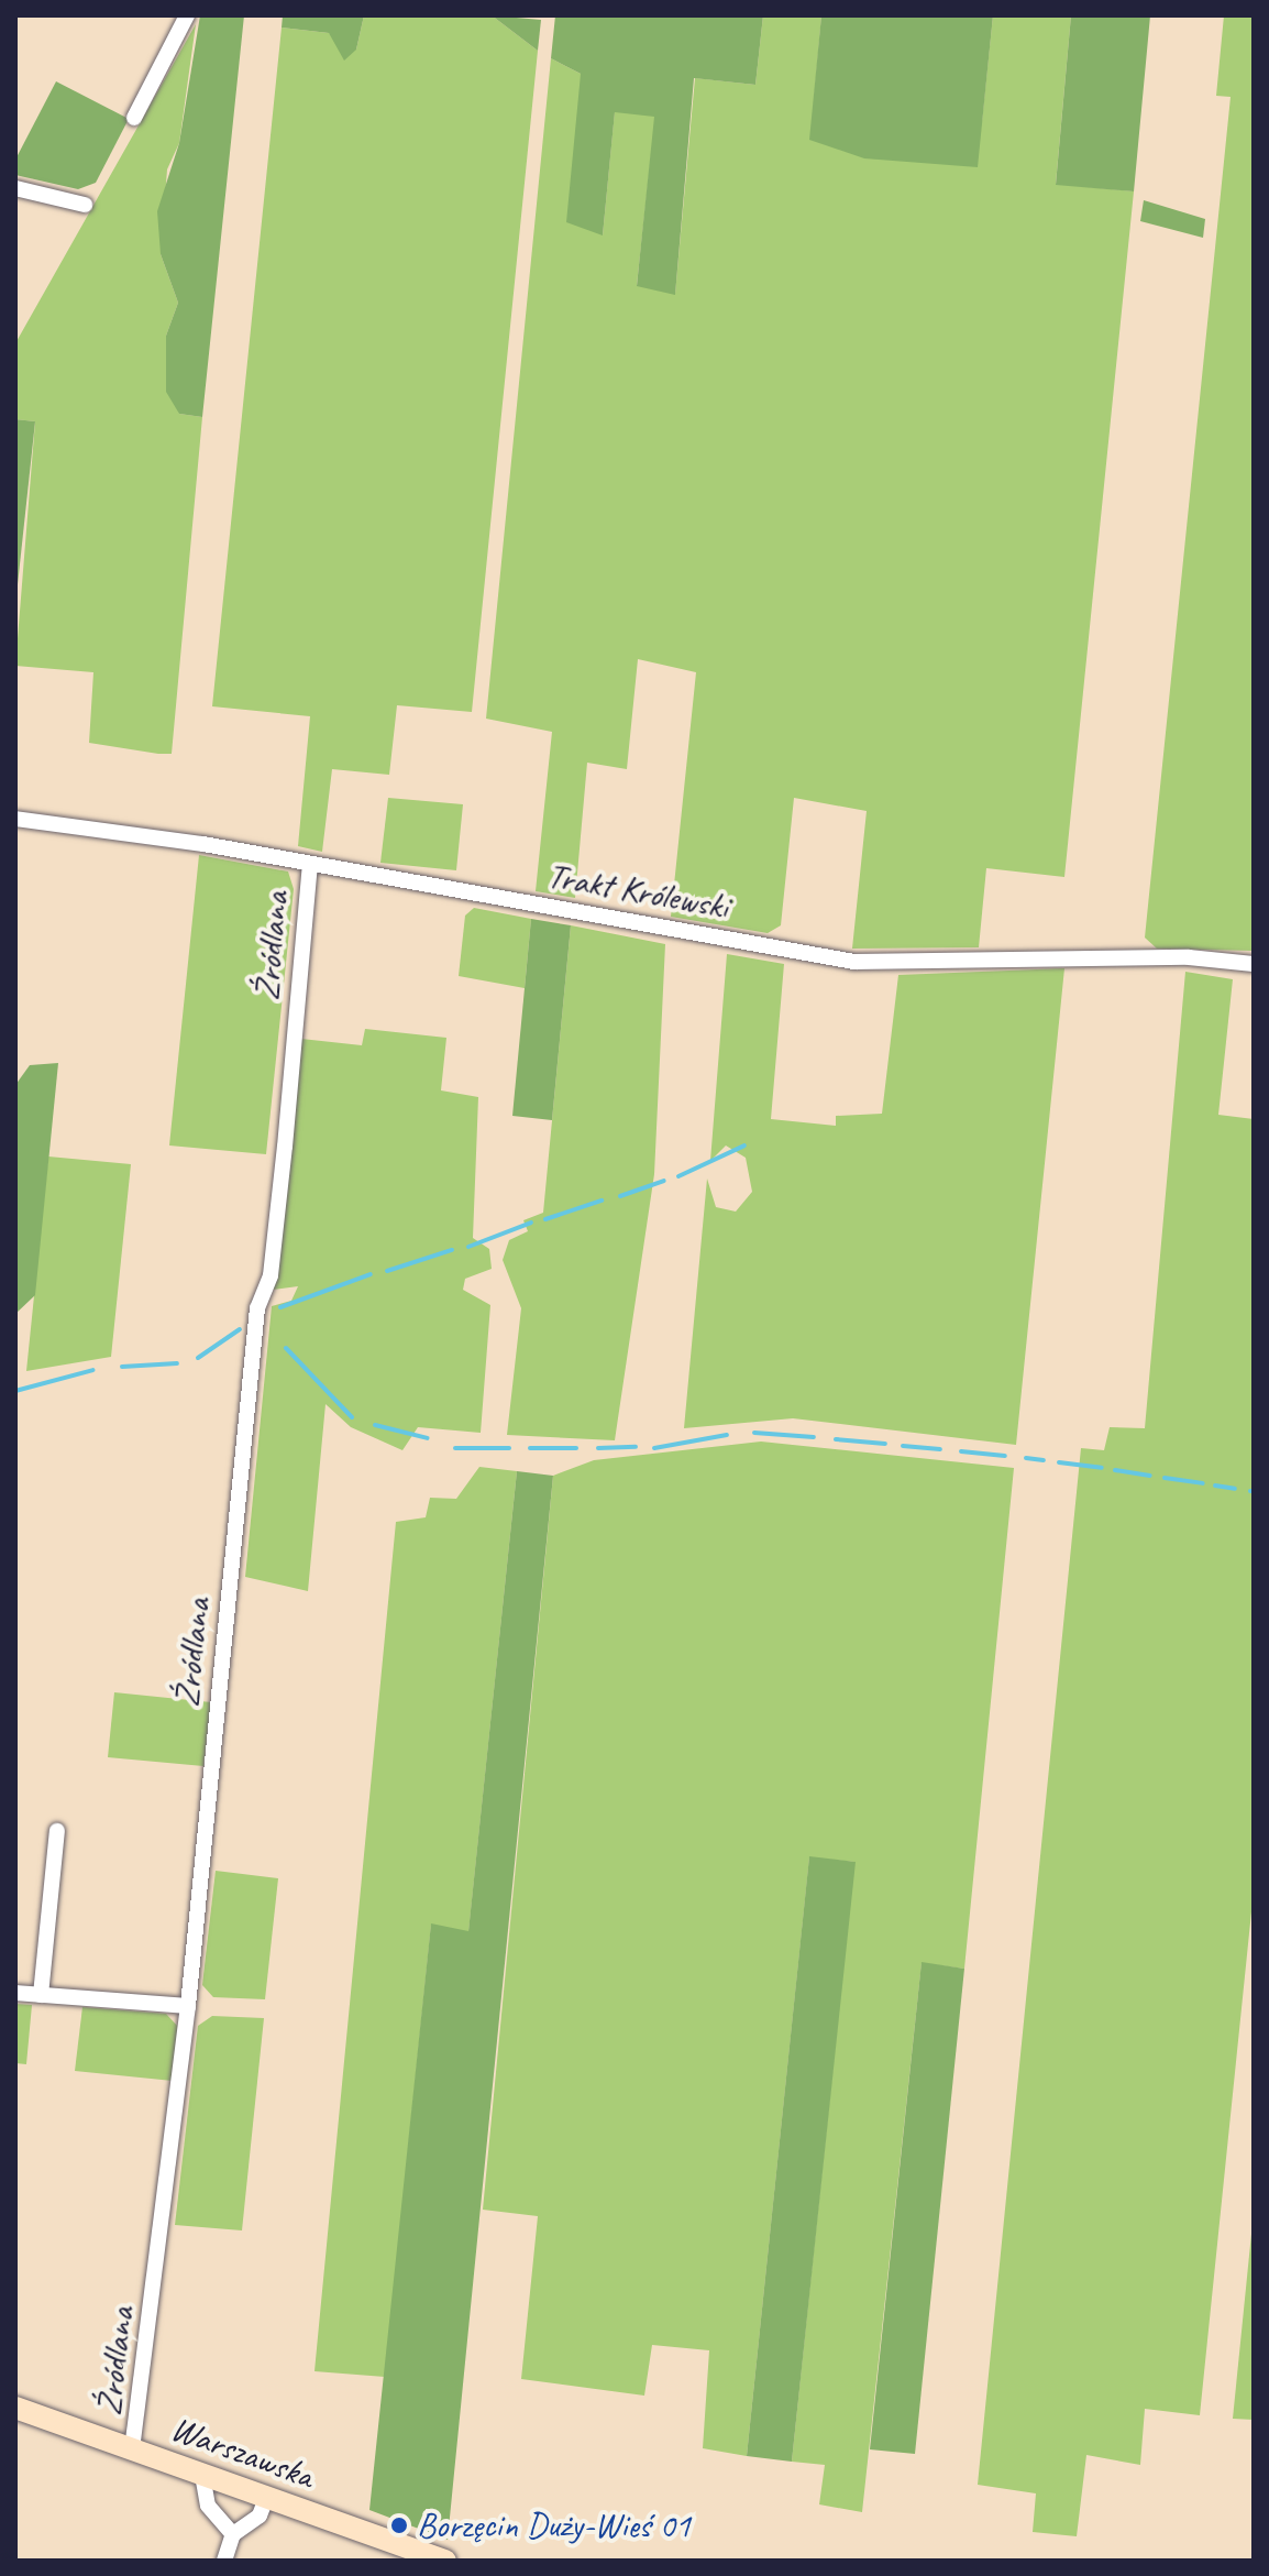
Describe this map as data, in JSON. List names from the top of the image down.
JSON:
{
  "streets": {
    "main road": ["Warszawska"],
    "street": ["Trakt Królewski", "Źródlana"]
  },
  "crossings": [
    ["Trakt Królewski", "Źródlana"],
    ["Źródlana", "Warszawska"]
  ],
  "places": ["Borzęcin Duży-Wieś 01"]
}
